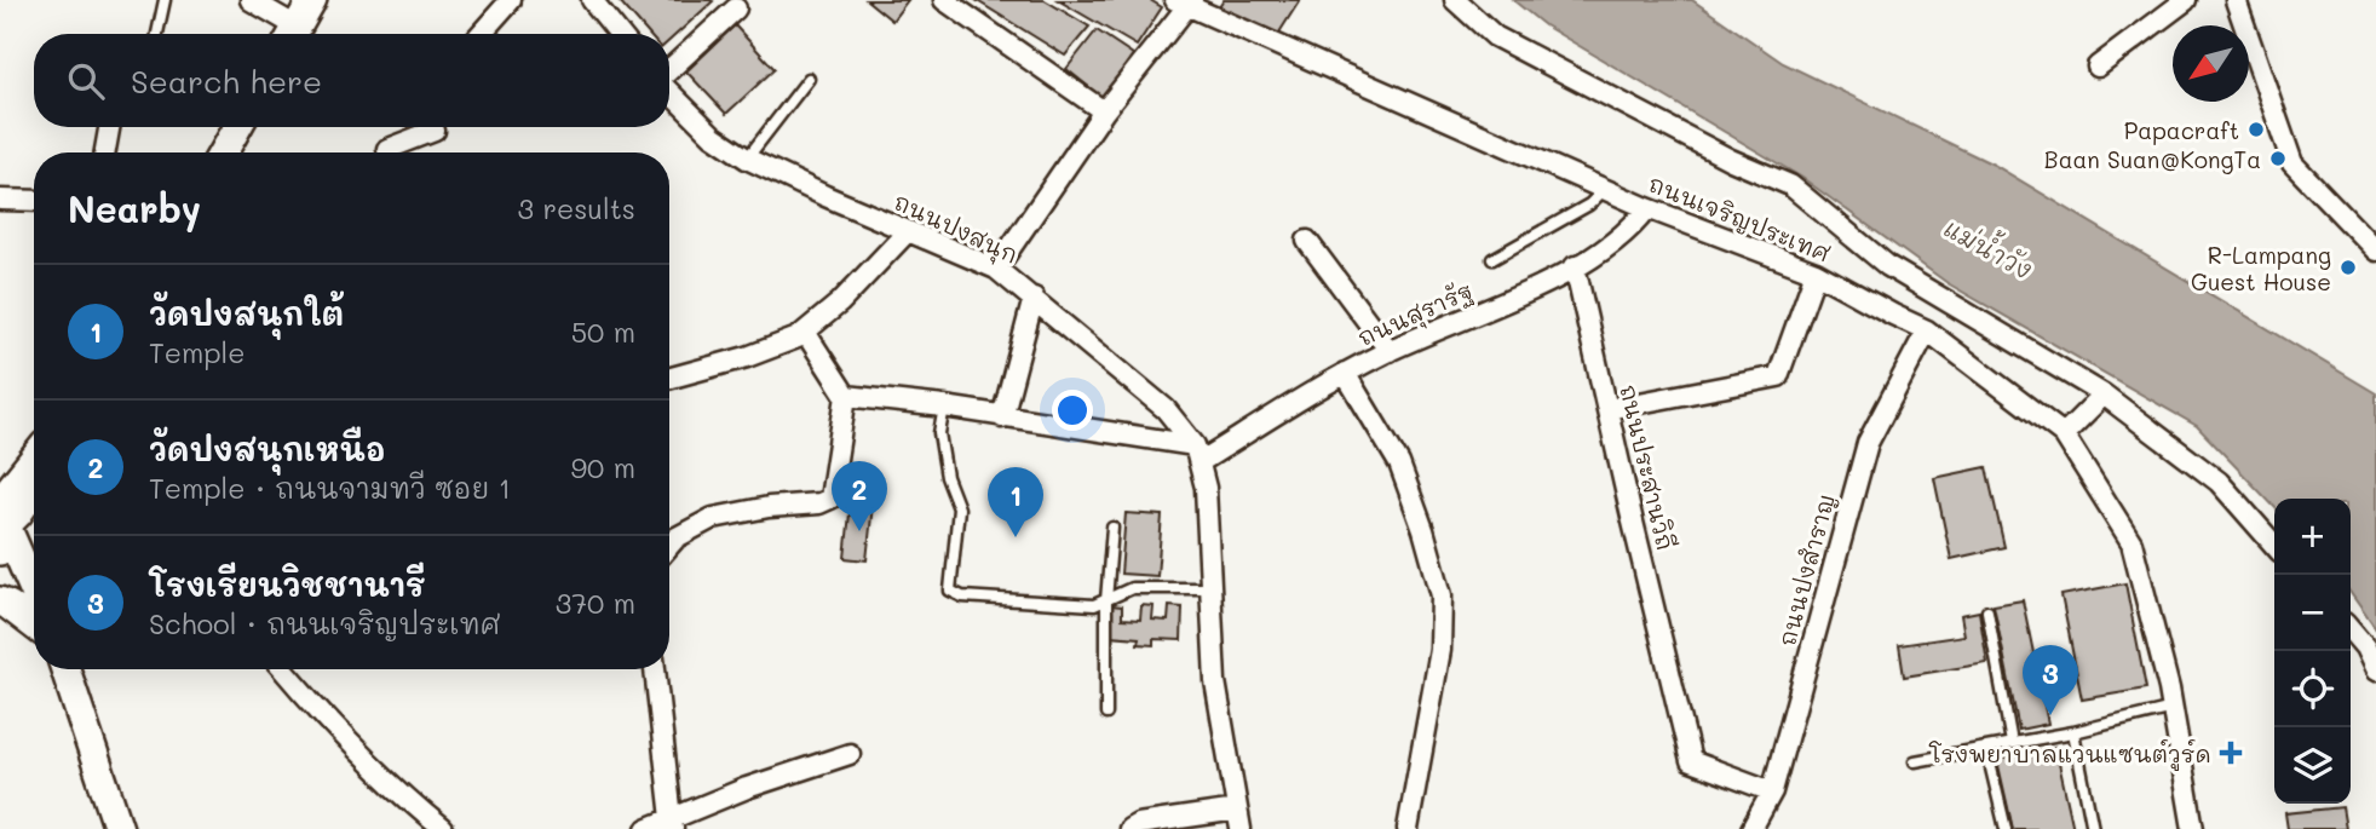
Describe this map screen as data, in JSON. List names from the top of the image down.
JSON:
{
  "streets": {
    "street": [
      "ถนนเจริญประเทศ",
      "ถนนปงสนุก",
      "ถนนสุรารัฐ",
      "ถนนประสานวิถี",
      "ถนนปงสำราญ"
    ]
  },
  "crossings": [
    ["ถนนเจริญประเทศ", "ถนนสุรารัฐ"],
    ["ถนนเจริญประเทศ", "ถนนปงสำราญ"],
    ["ถนนปงสนุก", "ถนนสุรารัฐ"],
    ["ถนนสุรารัฐ", "ถนนประสานวิถี"],
    ["ถนนประสานวิถี", "ถนนปงสำราญ"]
  ],
  "water": ["แม่น้ำวัง"],
  "places": {
    "other": ["Papacraft", "Baan Suan@KongTa", "R-Lampang Guest House"],
    "health": ["โรงพยาบาลแวนแซนต์วูร์ด"]
  },
  "north": "bottom left",
  "page": {
    "search": "Search here",
    "heading": ["Nearby", "3 results"],
    "list": [
      {
        "mark": "1",
        "name": "วัดปงสนุกใต้",
        "note": "Temple",
        "value": "50 m"
      },
      {
        "mark": "2",
        "name": "วัดปงสนุกเหนือ",
        "note": "Temple · ถนนจามทวี ซอย 1",
        "value": "90 m"
      },
      {
        "mark": "3",
        "name": "โรงเรียนวิชชานารี",
        "note": "School · ถนนเจริญประเทศ",
        "value": "370 m"
      }
    ],
    "pins": ["2", "1", "3"],
    "map_buttons": ["+", "−"]
  }
}
